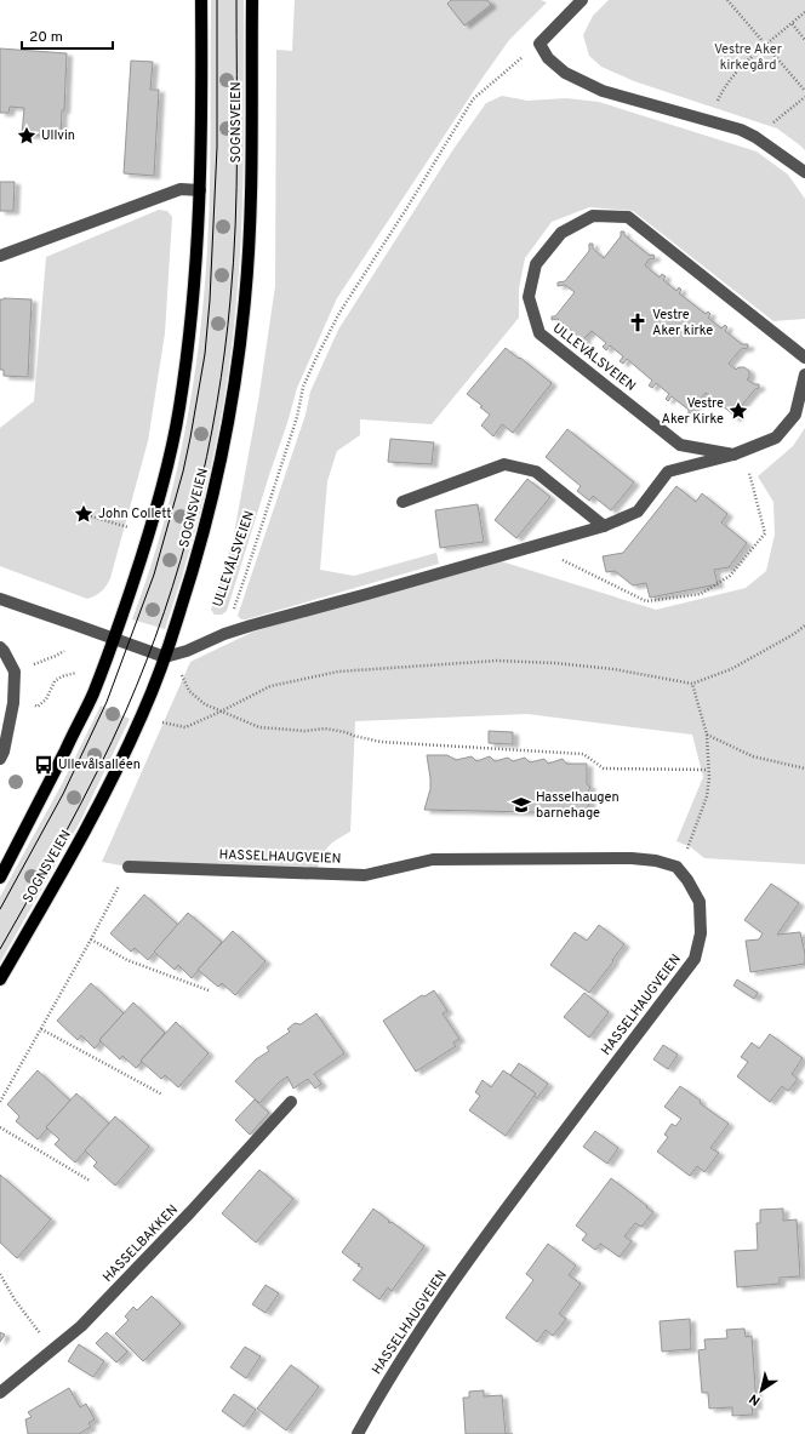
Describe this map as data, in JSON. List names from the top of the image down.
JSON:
{
  "streets": {
    "main road": ["SOGNSVEIEN"],
    "street": ["ULLEVÅLSVEIEN", "HASSELHAUGVEIEN", "HASSELBAKKEN"]
  },
  "parks": ["Vestre Aker kirkegård"],
  "places": {
    "place": ["Ullvin", "Vestre Aker Kirke", "John Collett"],
    "church": ["Vestre Aker kirke"],
    "bus stop": ["Ullevålsalléen"],
    "school or university": ["Hasselhaugen barnehage"]
  },
  "scale_bar": "20 m",
  "north": "bottom left"
}
